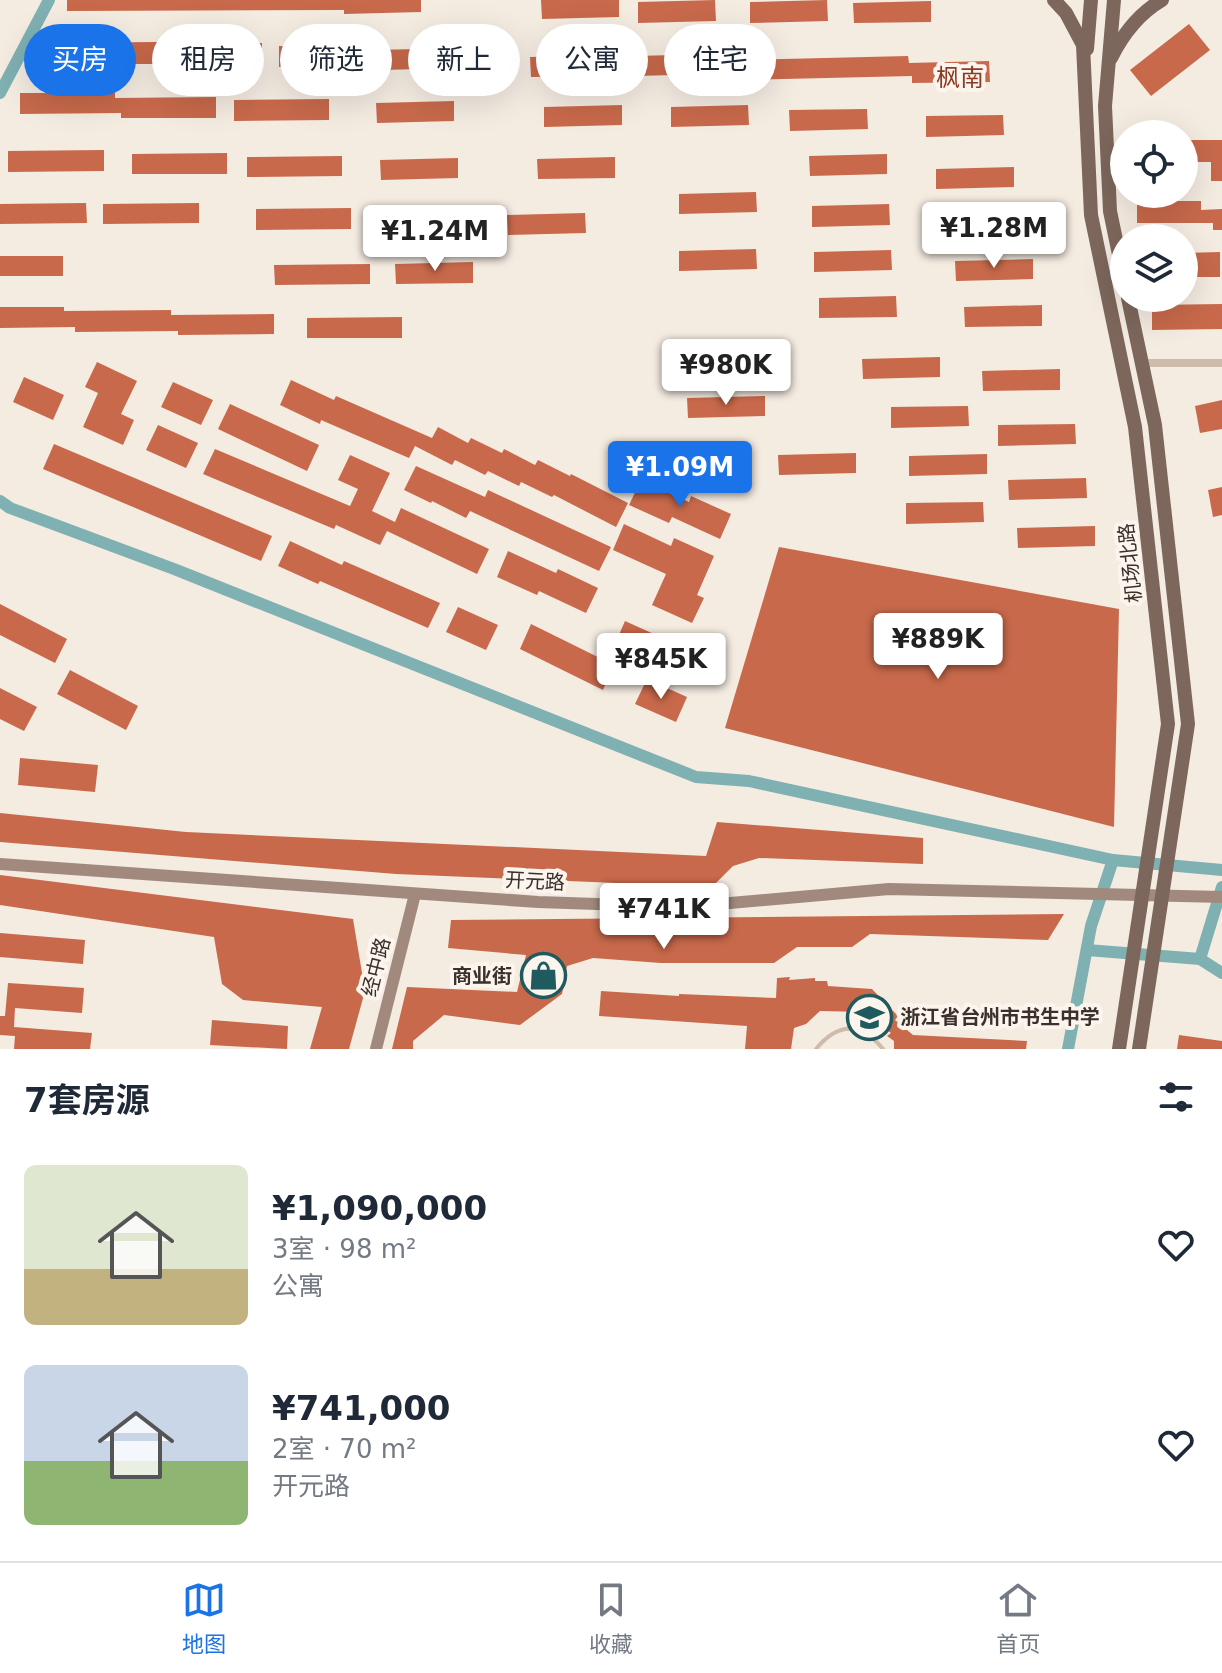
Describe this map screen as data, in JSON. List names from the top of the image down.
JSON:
{
  "streets": {
    "main road": ["机场北路", "开元路", "经中路"]
  },
  "crossings": [
    ["机场北路", "开元路"],
    ["开元路", "经中路"]
  ],
  "districts": ["枫南"],
  "places": {
    "shop": ["商业街"],
    "school or university": ["浙江省台州市书生中学"]
  },
  "page": {
    "chip": [
      "买房",
      "租房",
      "筛选",
      "新上",
      "公寓",
      "住宅"
    ],
    "price": [
      "¥1.28M",
      "¥1.24M",
      "¥980K",
      "¥1.09M",
      "¥889K",
      "¥845K",
      "¥741K"
    ],
    "heading": "7套房源",
    "list": [
      {
        "name": "¥1,090,000",
        "note": "3室 · 98 m² · 公寓"
      },
      {
        "name": "¥741,000",
        "note": "2室 · 70 m² · 开元路"
      }
    ],
    "tabs": ["地图", "收藏", "首页"]
  }
}
